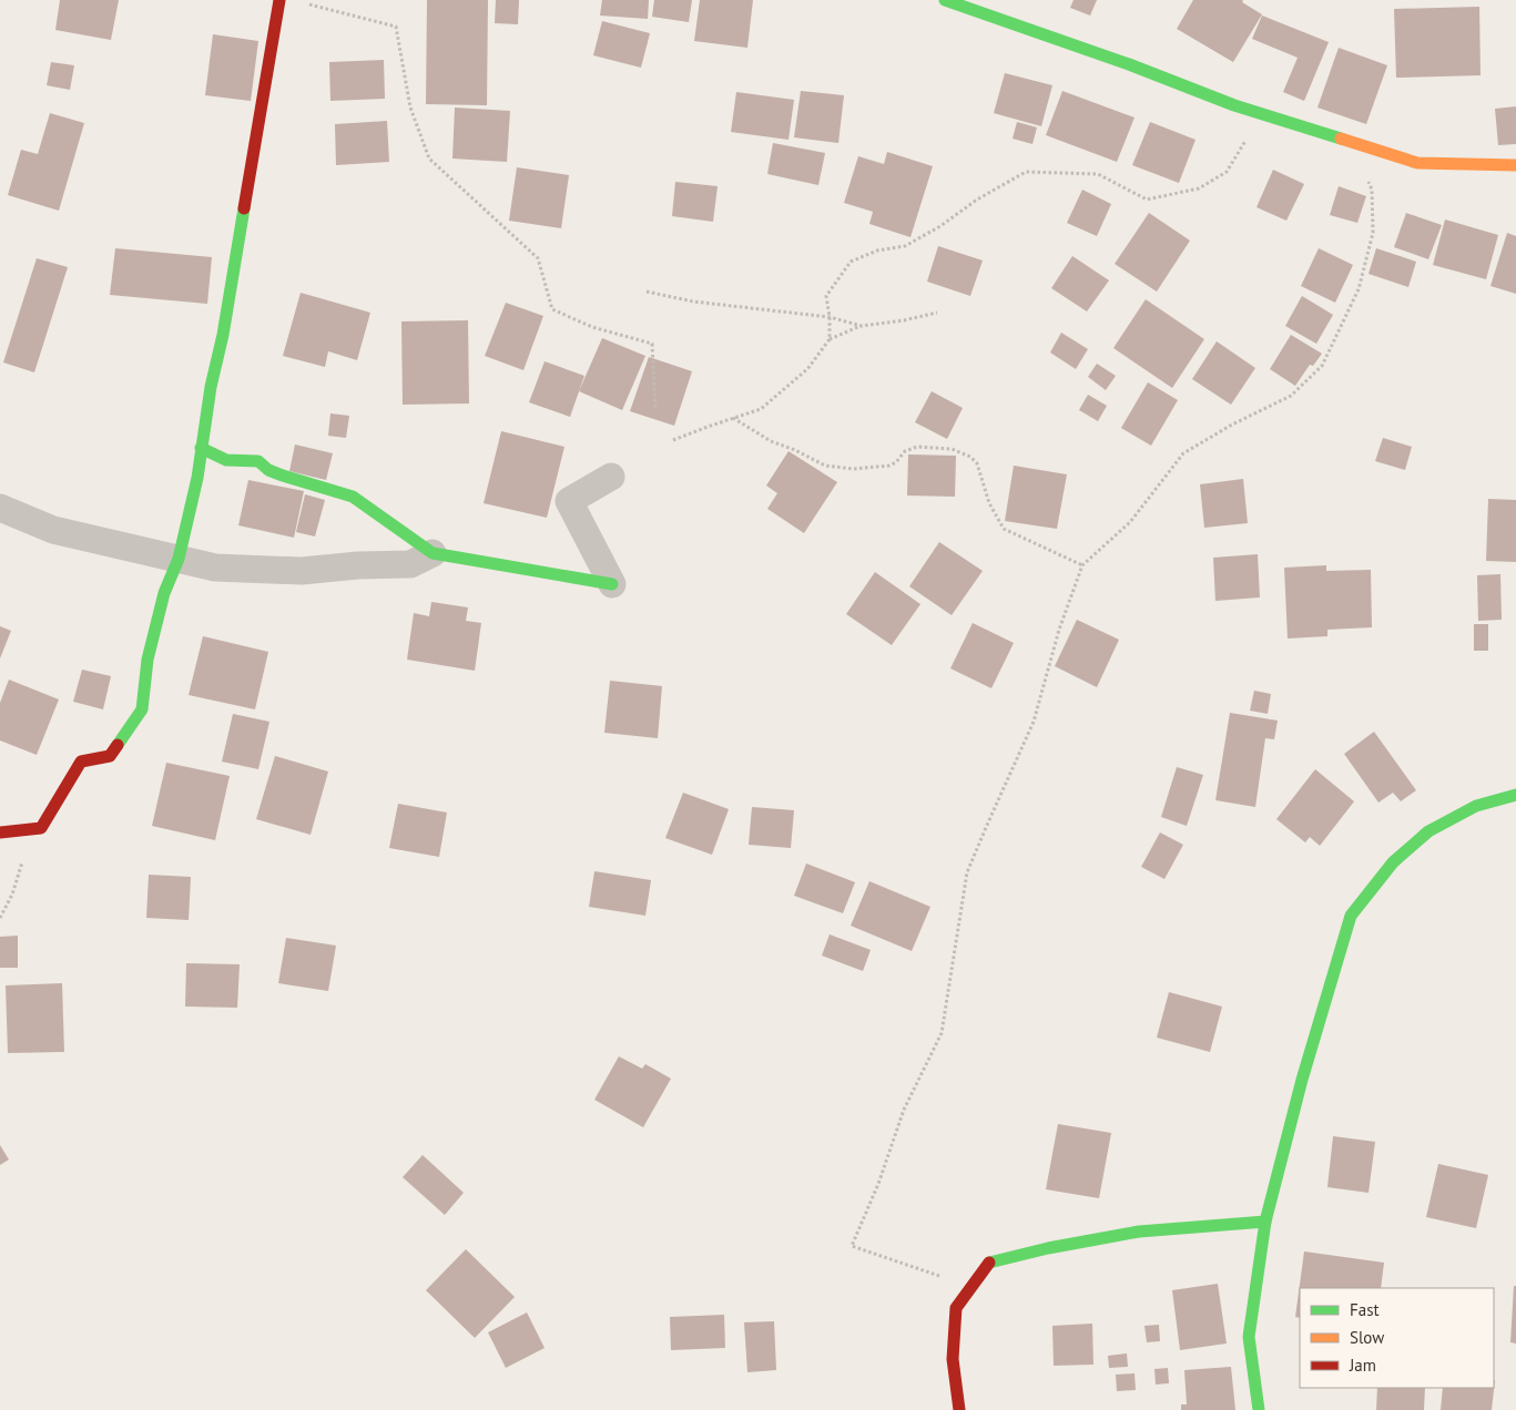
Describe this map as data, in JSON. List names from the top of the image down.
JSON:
{
  "legend": ["Fast", "Slow", "Jam"]
}
